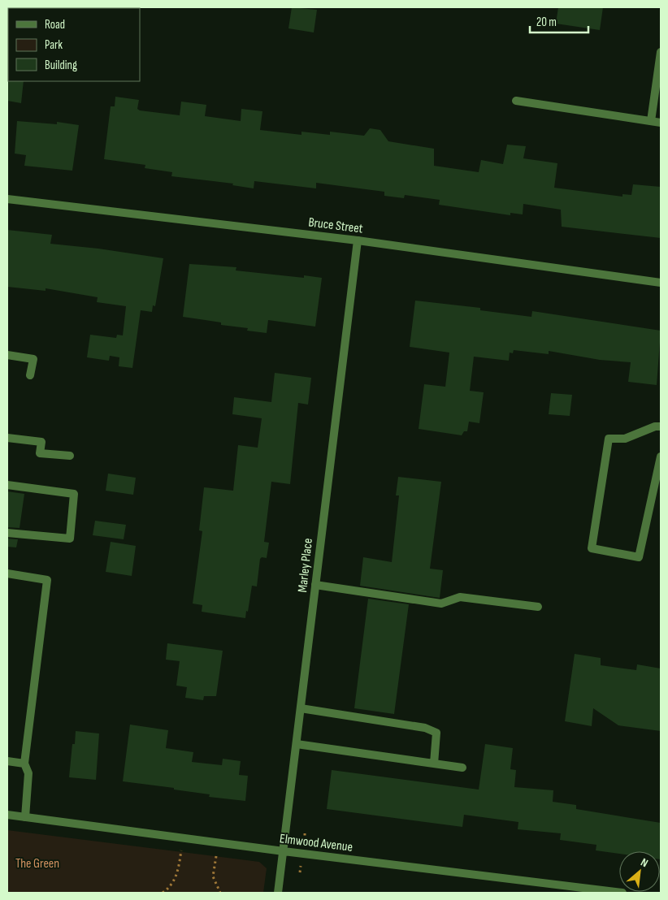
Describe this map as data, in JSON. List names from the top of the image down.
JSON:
{
  "streets": {
    "street": ["Bruce Street", "Marley Place", "Elmwood Avenue"]
  },
  "crossings": [
    ["Bruce Street", "Marley Place"],
    ["Marley Place", "Elmwood Avenue"]
  ],
  "parks": ["The Green"],
  "legend": ["Road", "Park", "Building"],
  "scale_bar": "20 m",
  "north": "top right"
}
